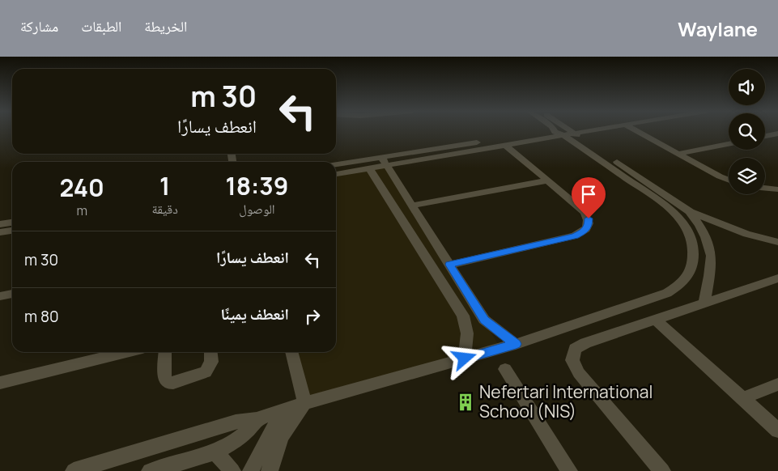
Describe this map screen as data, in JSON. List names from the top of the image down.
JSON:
{
  "places": {
    "building": ["Nefertari International School (NIS)"]
  },
  "page": {
    "header": "Waylane",
    "nav": ["الخريطة", "الطبقات", "مشاركة"],
    "turn": ["30 m", "انعطف يسارًا"],
    "eta": [
      "18:39",
      "الوصول",
      "1",
      "دقيقة",
      "240",
      "m"
    ],
    "list": [
      {
        "name": "انعطف يسارًا",
        "value": "30 m"
      },
      {
        "name": "انعطف يمينًا",
        "value": "80 m"
      }
    ]
  }
}
